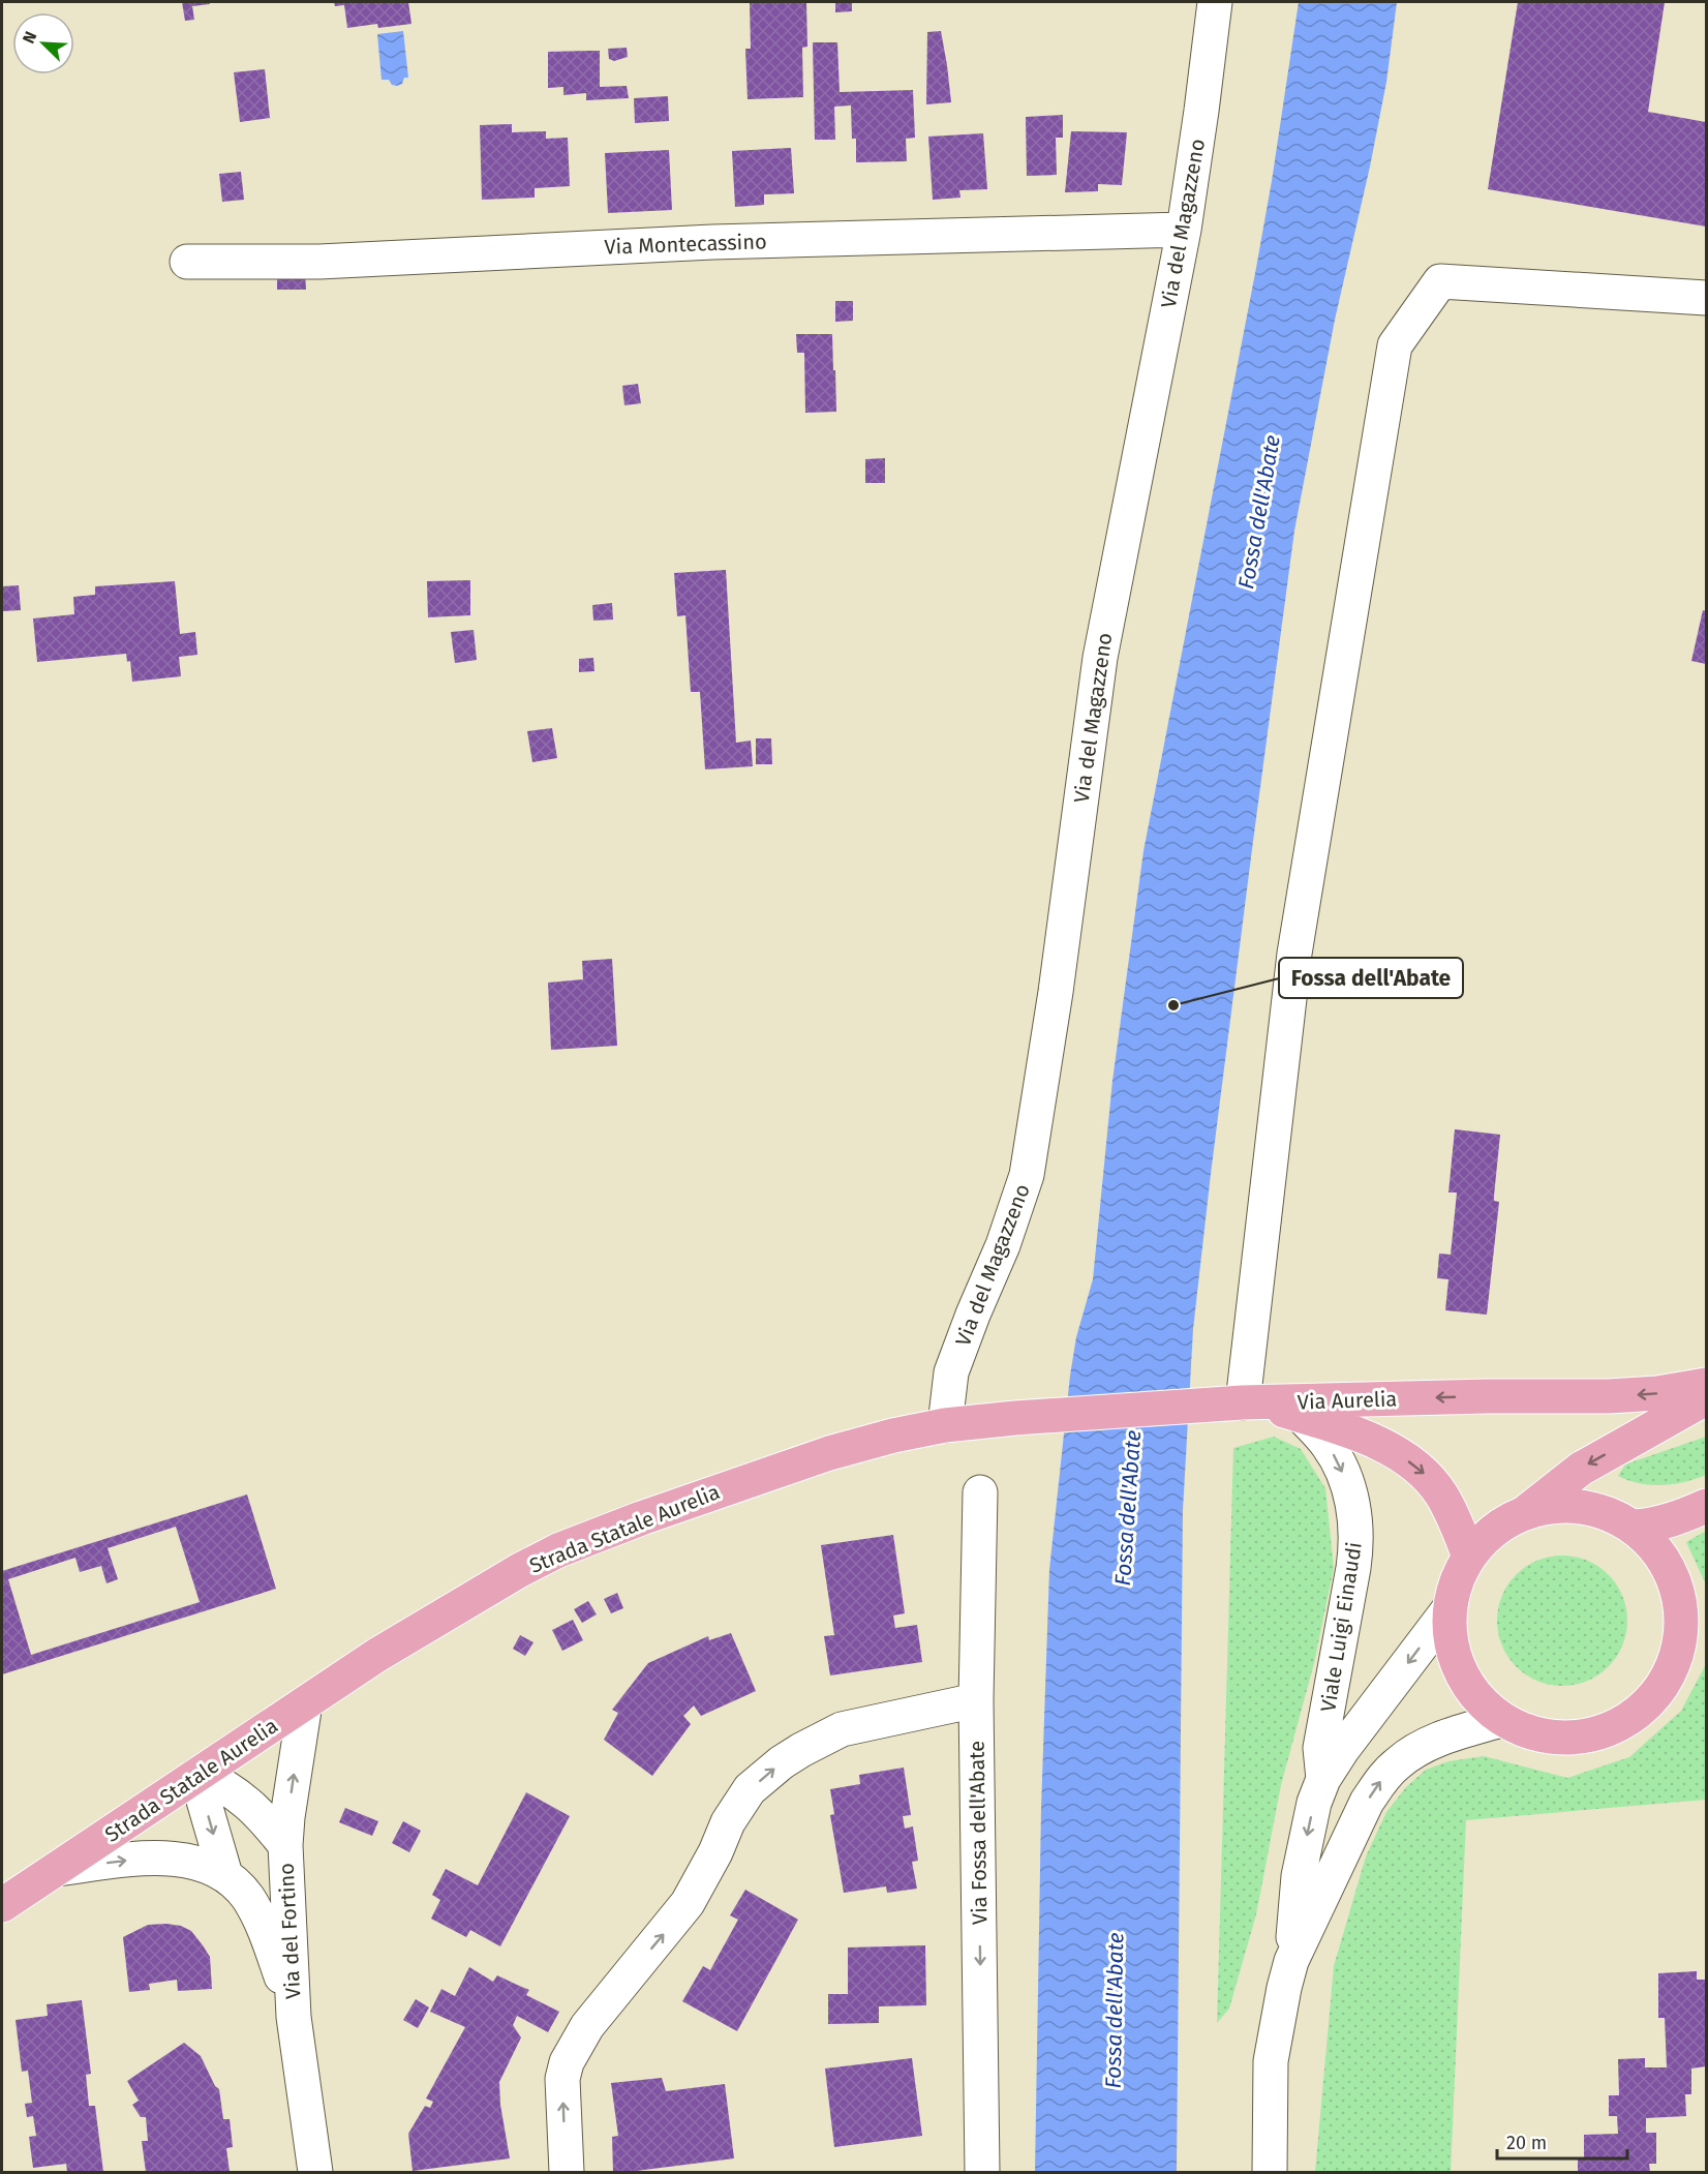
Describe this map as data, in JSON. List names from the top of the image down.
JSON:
{
  "streets": {
    "main road": ["Via Aurelia", "Strada Statale Aurelia"],
    "street": [
      "Via del Magazzeno",
      "Via Montecassino",
      "Viale Luigi Einaudi",
      "Via Fossa dell'Abate",
      "Via del Fortino"
    ]
  },
  "crossings": [
    ["Via del Magazzeno", "Via Montecassino"],
    ["Via del Magazzeno", "Strada Statale Aurelia"],
    ["Via Aurelia", "Strada Statale Aurelia"],
    ["Via Aurelia", "Viale Luigi Einaudi"],
    ["Strada Statale Aurelia", "Via del Fortino"]
  ],
  "one_way": ["Via Fossa dell'Abate"],
  "water": ["Fossa dell'Abate"],
  "places": ["Fossa dell'Abate"],
  "scale_bar": "20 m",
  "north": "top left"
}
